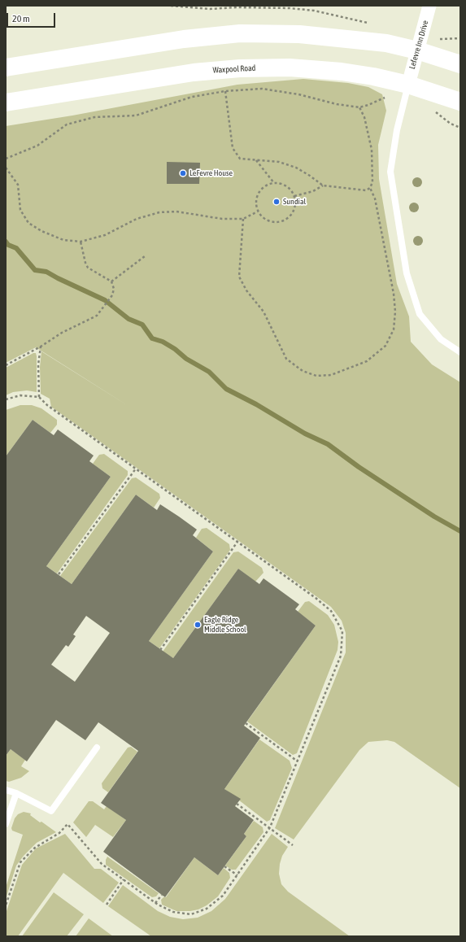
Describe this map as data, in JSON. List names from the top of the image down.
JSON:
{
  "streets": {
    "street": ["Lefevre Inn Drive", "Waxpool Road"]
  },
  "crossings": [
    ["Lefevre Inn Drive", "Waxpool Road"]
  ],
  "places": ["LeFevre House", "Sundial", "Eagle Ridge Middle School"],
  "scale_bar": "20 m"
}
